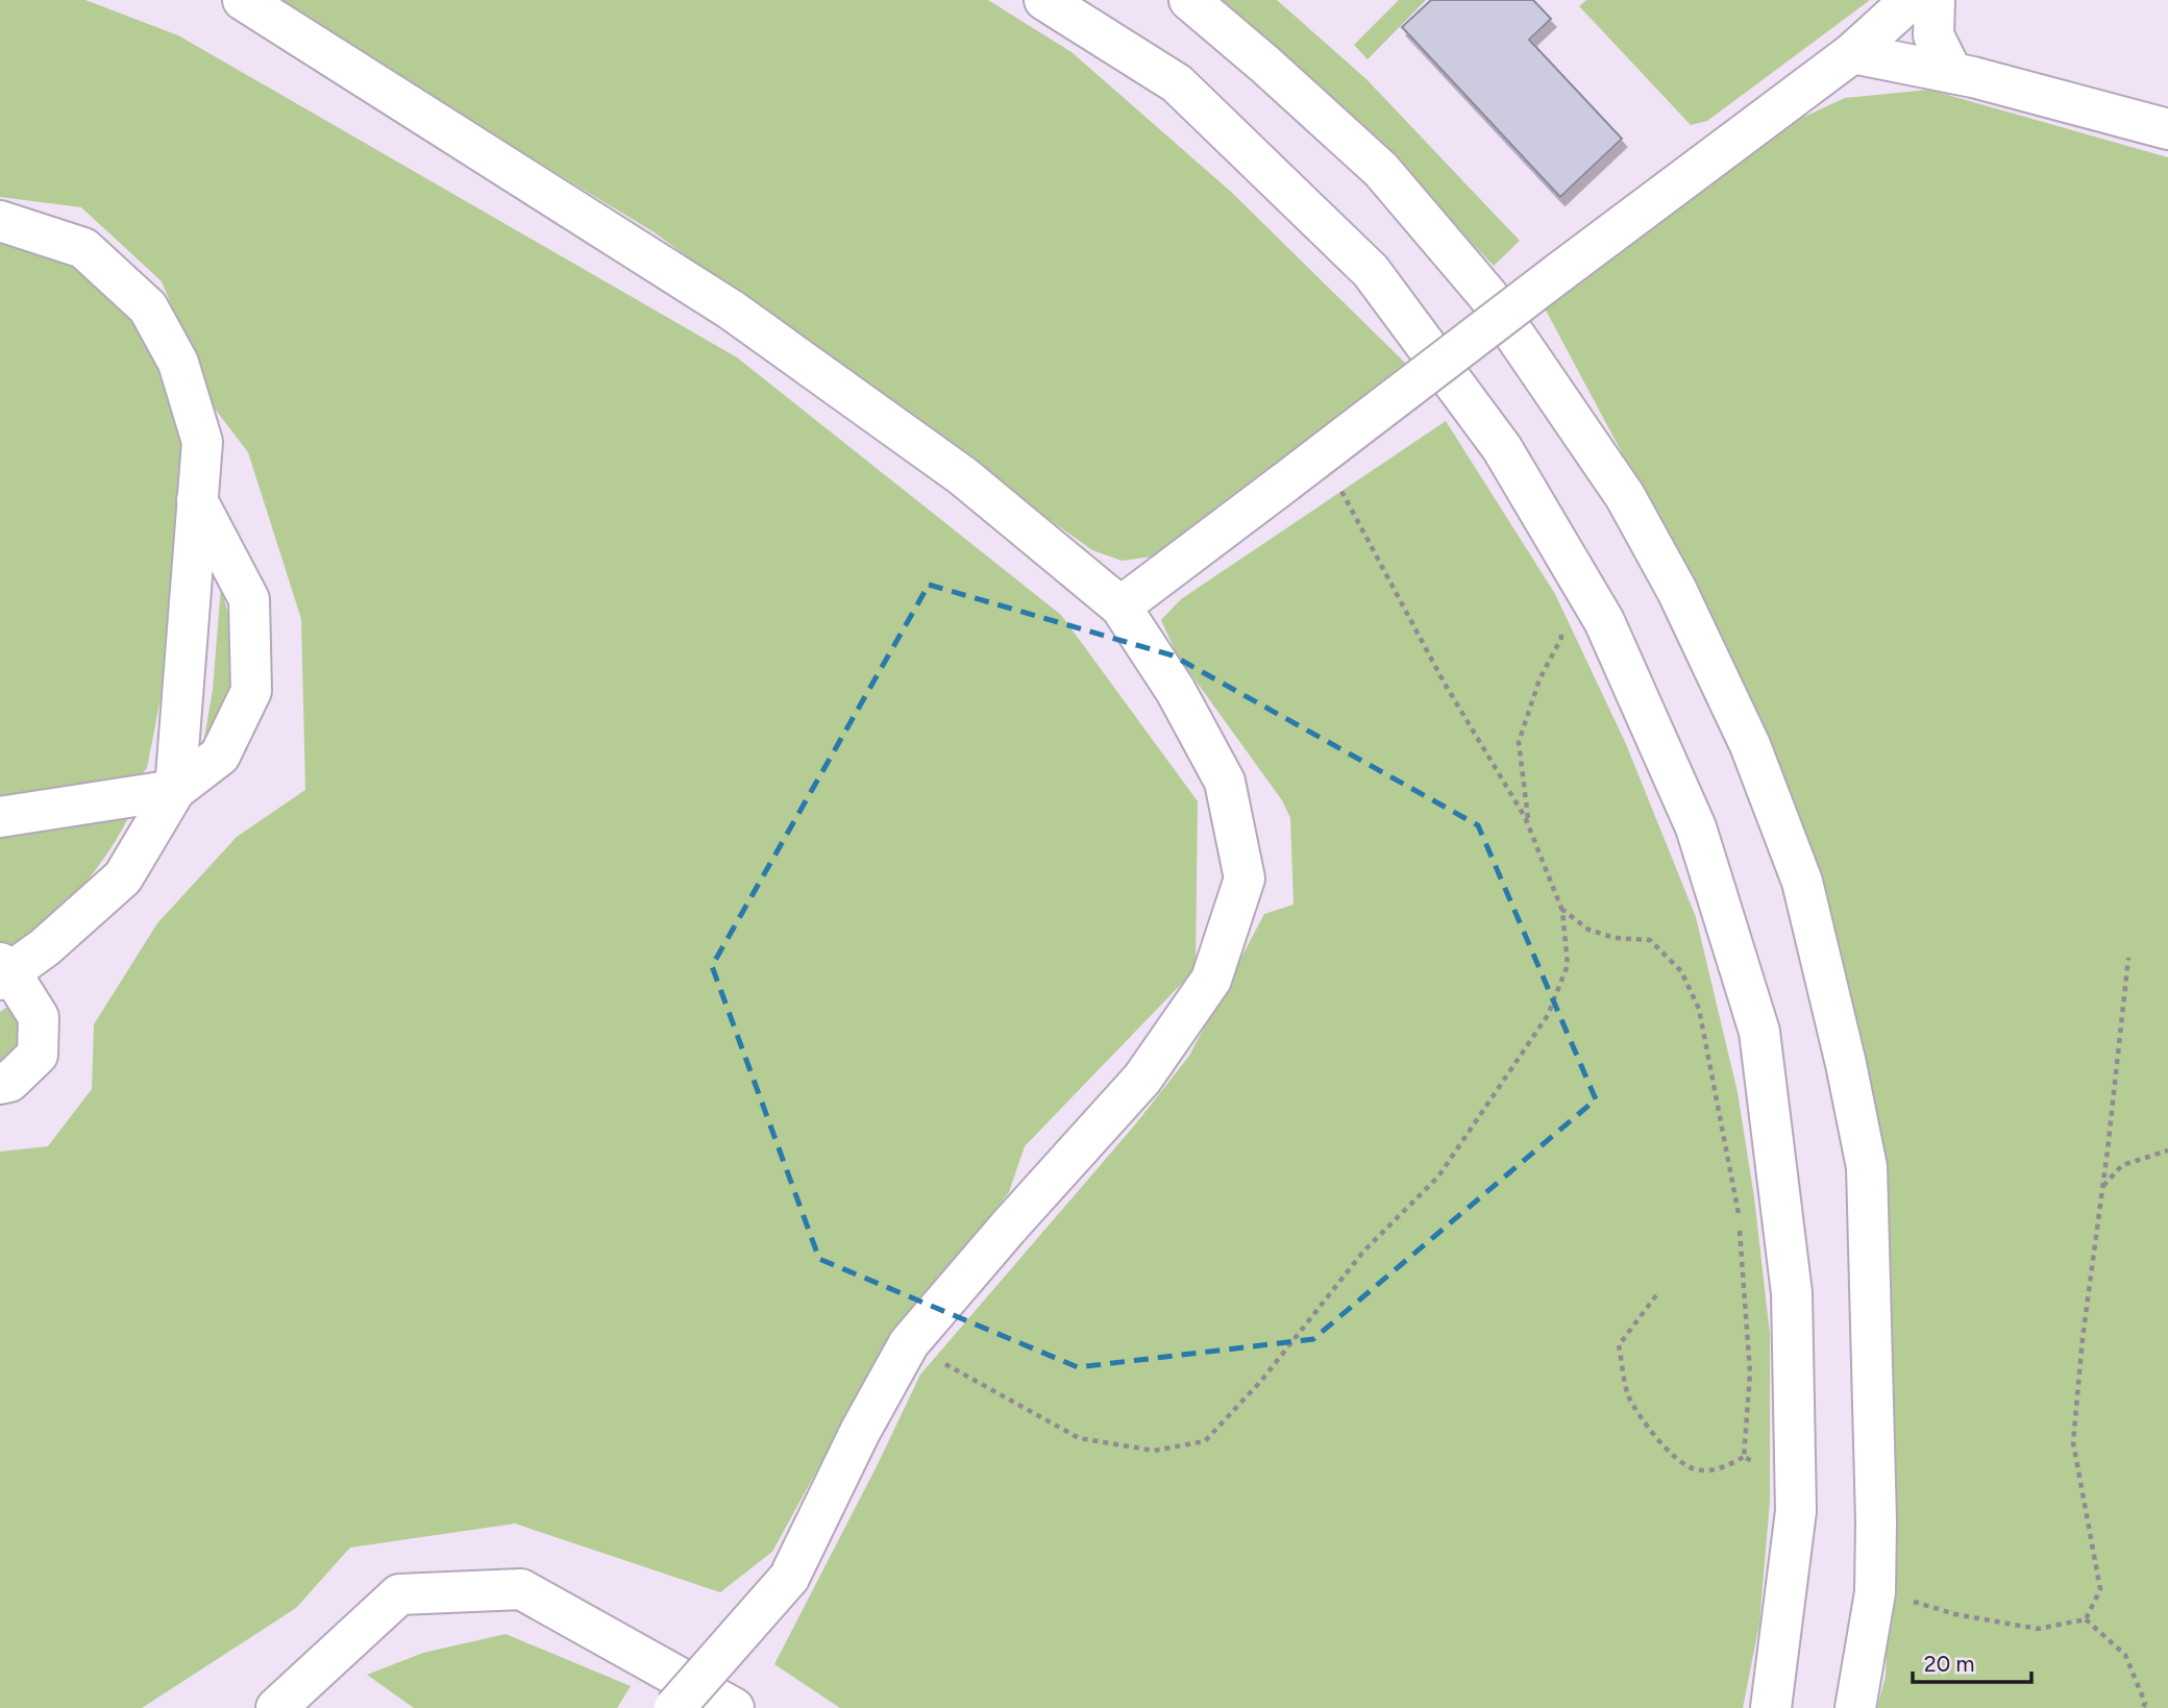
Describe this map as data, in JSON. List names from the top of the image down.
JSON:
{
  "scale_bar": "20 m"
}
